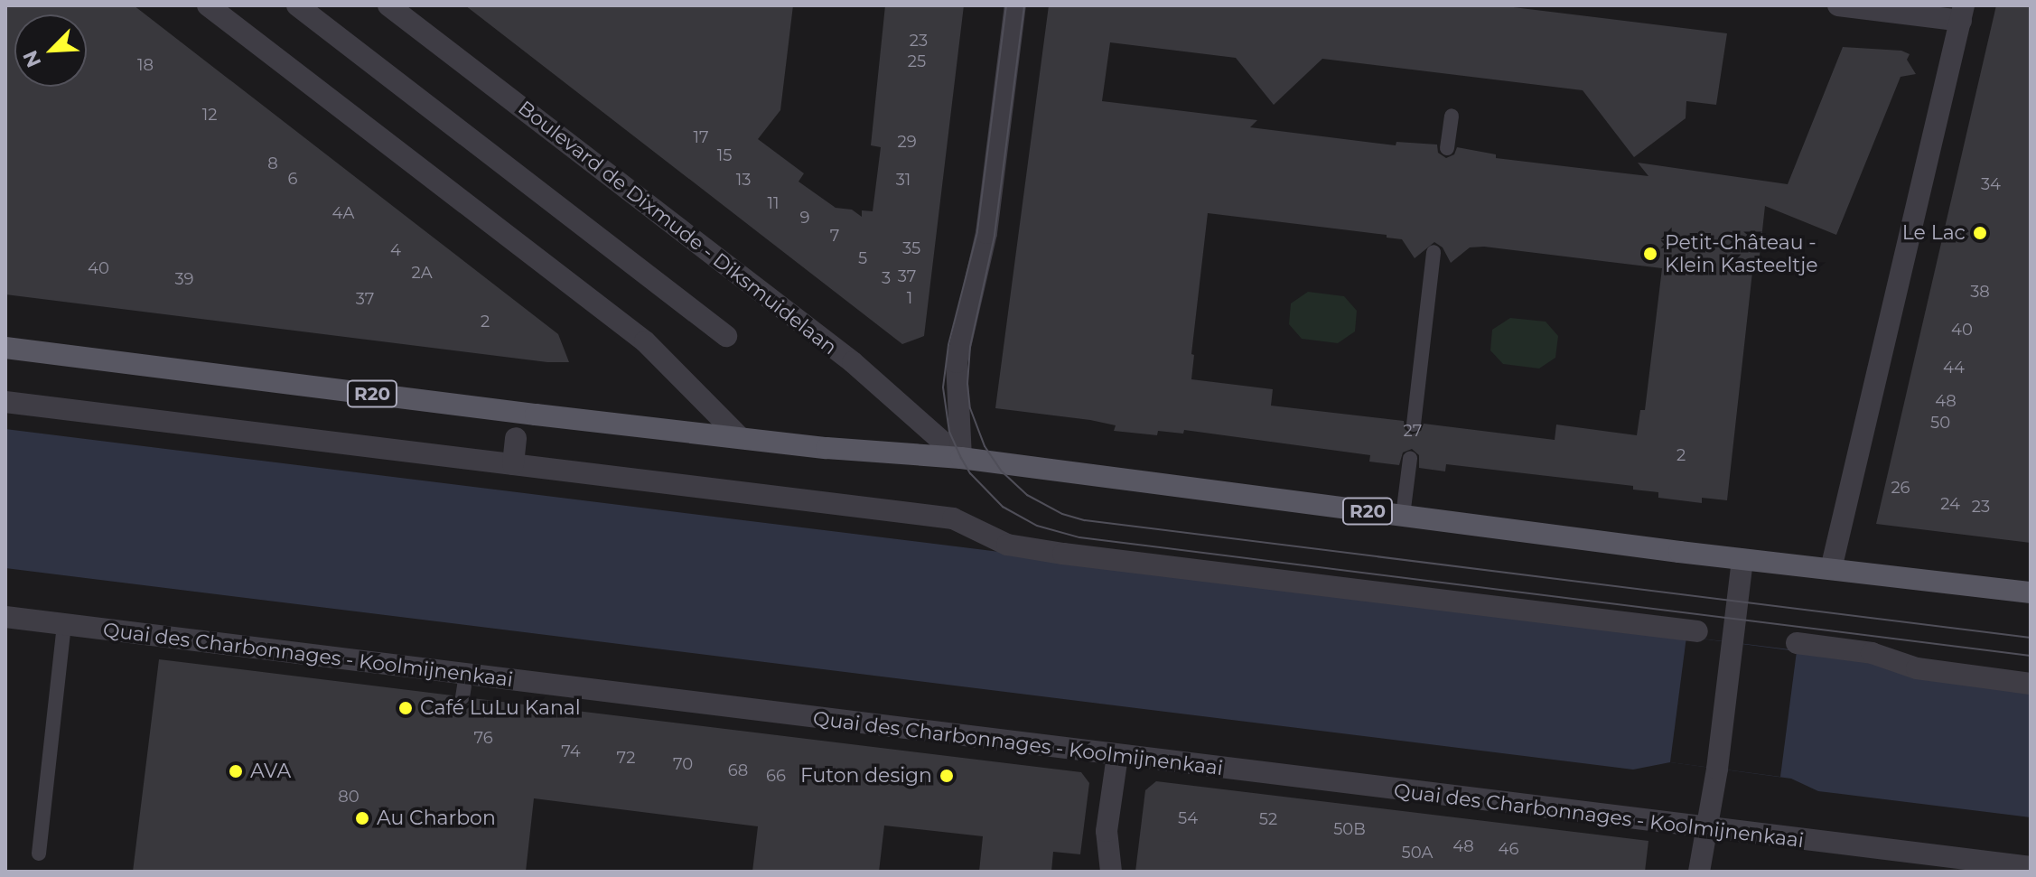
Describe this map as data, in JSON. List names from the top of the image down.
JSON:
{
  "streets": {
    "main road": ["R20"],
    "street": ["Boulevard de Dixmude - Diksmuidelaan", "Quai des Charbonnages - Koolmijnenkaai"]
  },
  "crossings": [
    ["Boulevard de Dixmude - Diksmuidelaan", "R20"]
  ],
  "places": [
    "Le Lac",
    "Petit-Château - Klein Kasteeltje",
    "Café LuLu Kanal",
    "AVA",
    "Futon design",
    "Au Charbon"
  ],
  "house_numbers": [
    "23",
    "25",
    "18",
    "12",
    "17",
    "29",
    "15",
    "8",
    "6",
    "13",
    "31",
    "34",
    "11",
    "4A",
    "9",
    "7",
    "35",
    "4",
    "5",
    "40",
    "2A",
    "37",
    "3",
    "39",
    "38",
    "1",
    "37",
    "2",
    "40",
    "44",
    "48",
    "50",
    "27",
    "2",
    "26",
    "24",
    "23",
    "76",
    "74",
    "72",
    "70",
    "68",
    "66",
    "80",
    "54",
    "52",
    "50B",
    "48",
    "46",
    "50A"
  ],
  "north": "bottom left"
}
